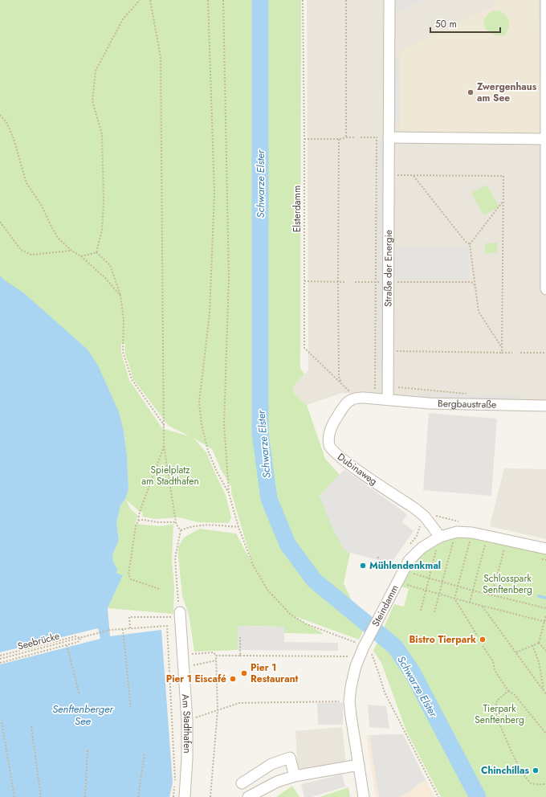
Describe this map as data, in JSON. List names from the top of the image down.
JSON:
{
  "streets": {
    "street": [
      "Straße der Energie",
      "Bergbaustraße",
      "Dubinaweg",
      "Steindamm",
      "Am Stadthafen"
    ],
    "path": ["Elsterdamm", "Seebrücke"]
  },
  "crossings": [
    ["Elsterdamm", "Dubinaweg"],
    ["Straße der Energie", "Bergbaustraße"],
    ["Dubinaweg", "Steindamm"]
  ],
  "water": ["Schwarze Elster", "Senftenberger See"],
  "parks": ["Spielplatz am Stadthafen", "Schlosspark Senftenberg", "Tierpark Senftenberg"],
  "places": [
    "Zwergenhaus am See",
    "Mühlendenkmal",
    "Bistro Tierpark",
    "Pier 1 Restaurant",
    "Pier 1 Eiscafé",
    "Chinchillas"
  ],
  "scale_bar": "50 m"
}
